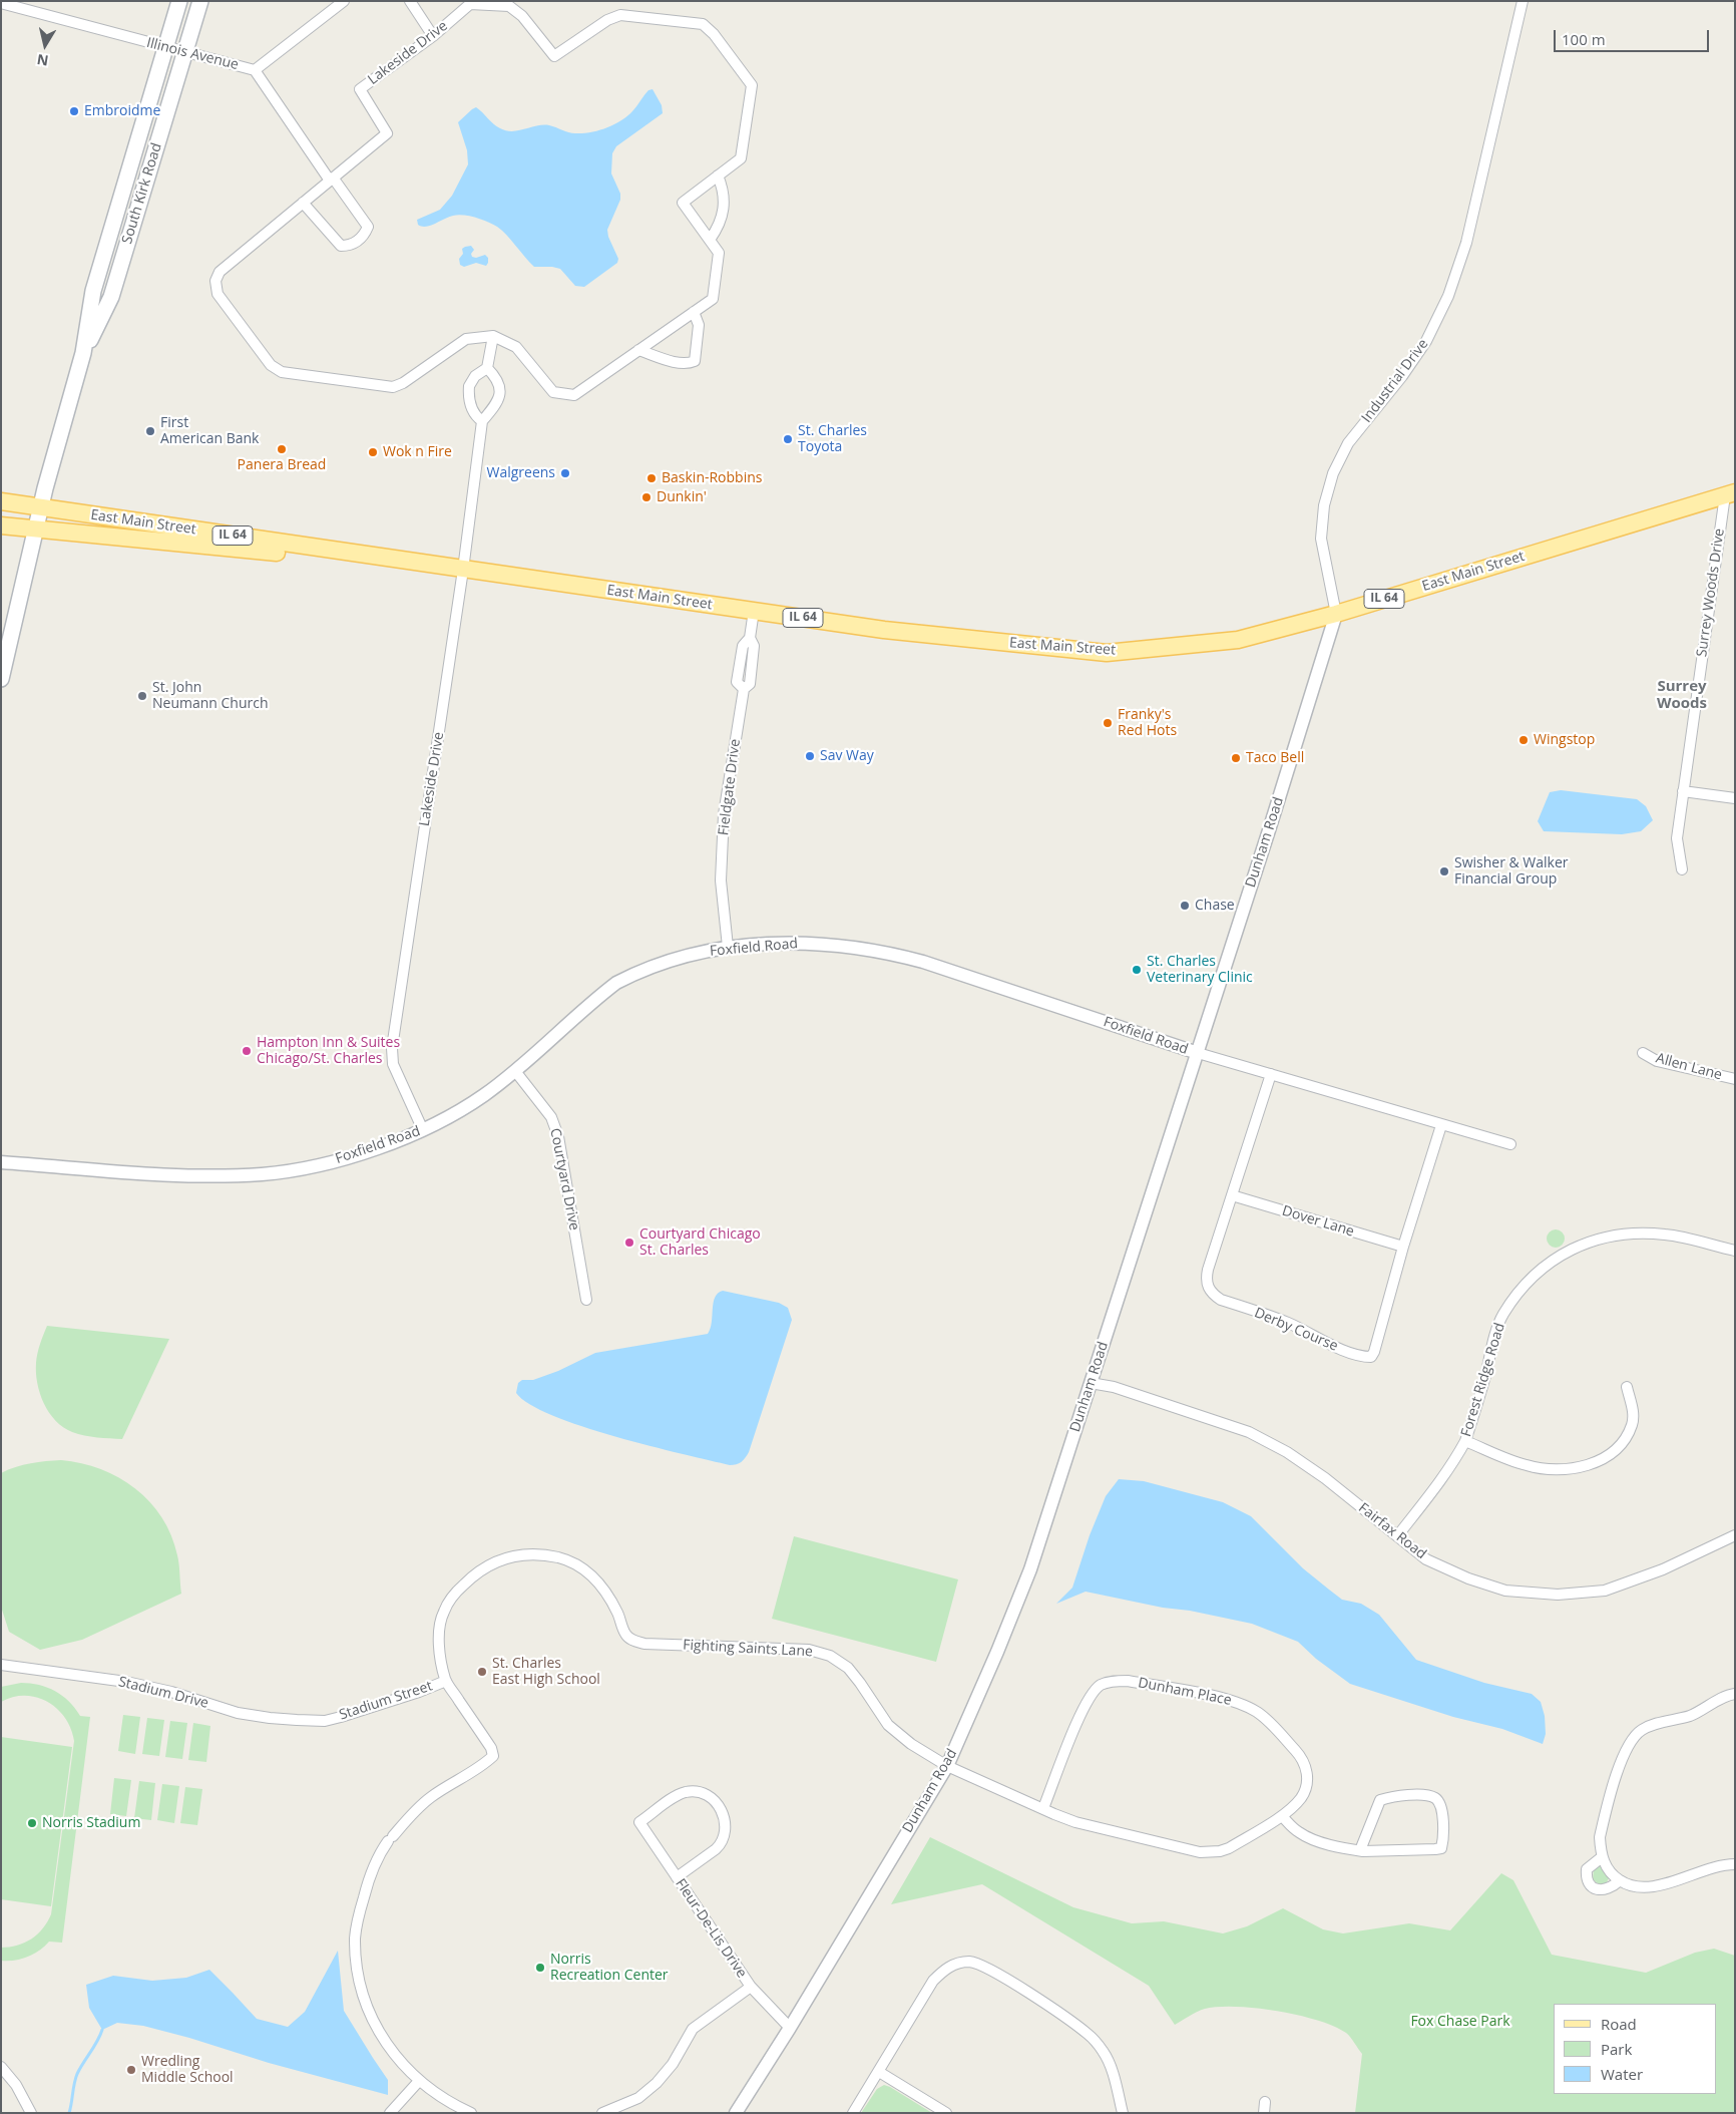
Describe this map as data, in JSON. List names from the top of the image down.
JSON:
{
  "streets": {
    "main road": ["South Kirk Road", "East Main Street", "IL 64"],
    "street": [
      "Lakeside Drive",
      "Illinois Avenue",
      "Industrial Drive",
      "Surrey Woods Drive",
      "Fieldgate Drive",
      "Dunham Road",
      "Foxfield Road",
      "Allen Lane",
      "Courtyard Drive",
      "Dover Lane",
      "Derby Course",
      "Forest Ridge Road",
      "Fairfax Road",
      "Fighting Saints Lane",
      "Dunham Place",
      "Stadium Drive",
      "Stadium Street",
      "Fleur-De-Lis Drive"
    ]
  },
  "crossings": [
    ["Lakeside Drive", "Illinois Avenue"],
    ["Lakeside Drive", "East Main Street"],
    ["Lakeside Drive", "Foxfield Road"],
    ["Illinois Avenue", "South Kirk Road"],
    ["South Kirk Road", "East Main Street"],
    ["Industrial Drive", "East Main Street"],
    ["Industrial Drive", "Dunham Road"],
    ["East Main Street", "Surrey Woods Drive"],
    ["East Main Street", "Fieldgate Drive"],
    ["East Main Street", "Dunham Road"],
    ["Fieldgate Drive", "Foxfield Road"],
    ["Dunham Road", "Foxfield Road"],
    ["Dunham Road", "Fairfax Road"],
    ["Dunham Road", "Fighting Saints Lane"],
    ["Dunham Road", "Dunham Place"],
    ["Dunham Road", "Fleur-De-Lis Drive"],
    ["Foxfield Road", "Courtyard Drive"],
    ["Foxfield Road", "Derby Course"],
    ["Dover Lane", "Derby Course"],
    ["Forest Ridge Road", "Fairfax Road"],
    ["Fighting Saints Lane", "Dunham Place"],
    ["Fighting Saints Lane", "Stadium Street"],
    ["Stadium Drive", "Stadium Street"]
  ],
  "districts": ["Surrey Woods"],
  "parks": ["Fox Chase Park"],
  "places": [
    "Embroidme",
    "First American Bank",
    "St. Charles Toyota",
    "Panera Bread",
    "Wok n Fire",
    "Walgreens",
    "Baskin-Robbins",
    "Dunkin'",
    "St. John Neumann Church",
    "Franky's Red Hots",
    "Wingstop",
    "Sav Way",
    "Taco Bell",
    "Swisher & Walker Financial Group",
    "Chase",
    "St. Charles Veterinary Clinic",
    "Hampton Inn & Suites Chicago/St. Charles",
    "Courtyard Chicago St. Charles",
    "St. Charles East High School",
    "Norris Stadium",
    "Norris Recreation Center",
    "Wredling Middle School"
  ],
  "legend": ["Road", "Park", "Water"],
  "scale_bar": "100 m",
  "north": "bottom"
}
